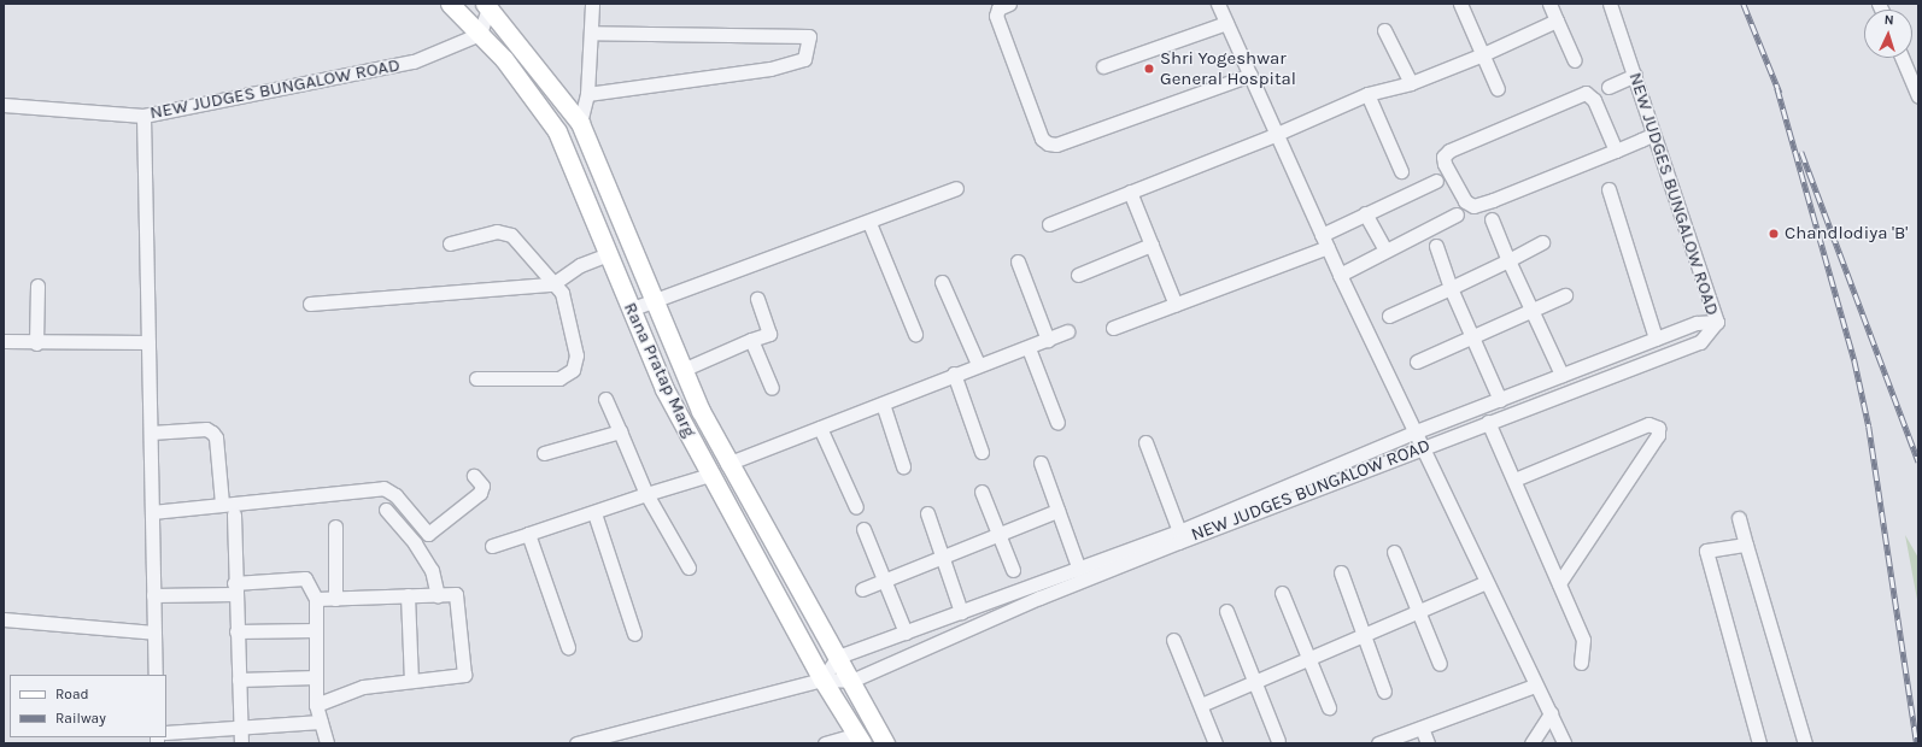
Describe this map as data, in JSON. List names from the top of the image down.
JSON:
{
  "streets": {
    "main road": ["Rana Pratap Marg"],
    "street": ["NEW JUDGES BUNGALOW ROAD"]
  },
  "crossings": [
    ["NEW JUDGES BUNGALOW ROAD", "Rana Pratap Marg"]
  ],
  "places": ["Shri Yogeshwar General Hospital", "Chandlodiya 'B'"],
  "legend": ["Road", "Railway"],
  "north": "top"
}
